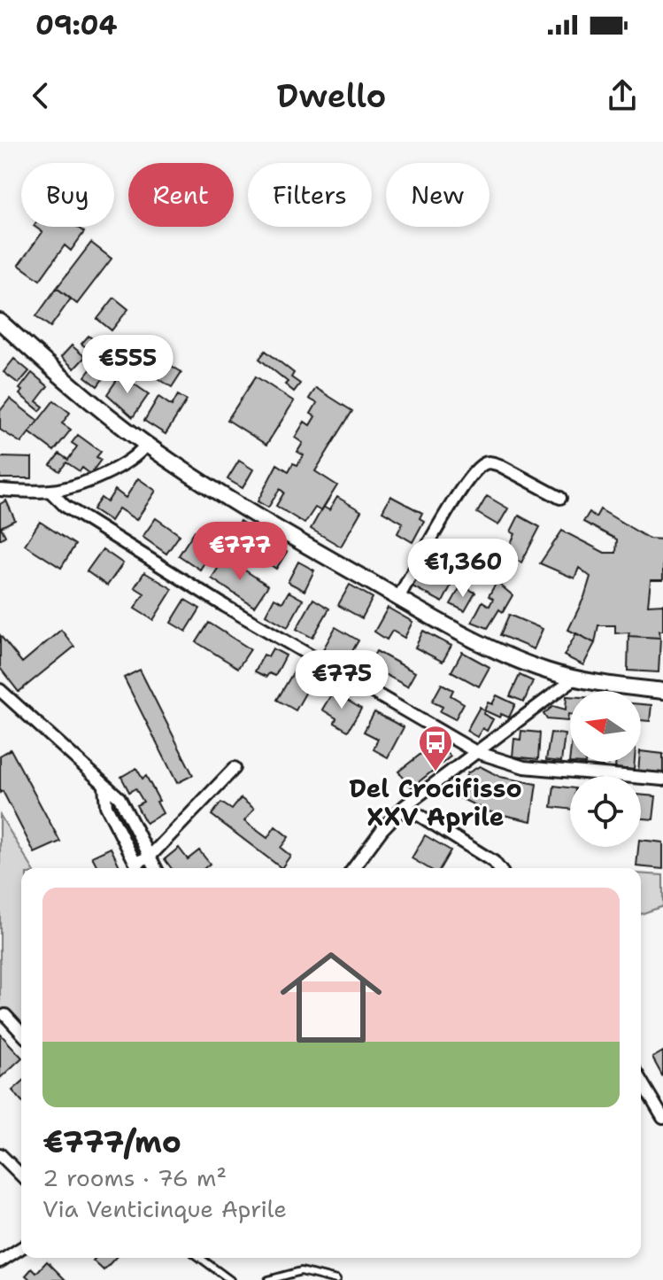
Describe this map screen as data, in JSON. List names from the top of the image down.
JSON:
{
  "places": {
    "bus stop": ["Del Crocifisso XXV Aprile"]
  },
  "north": "left",
  "page": {
    "status": "09:04",
    "header": "Dwello",
    "chip": [
      "Buy",
      "Rent",
      "Filters",
      "New"
    ],
    "price": [
      "€555",
      "€777",
      "€1,360",
      "€775"
    ],
    "list": [
      {
        "name": "€777/mo",
        "note": "2 rooms · 76 m² · Via Venticinque Aprile"
      }
    ]
  }
}
